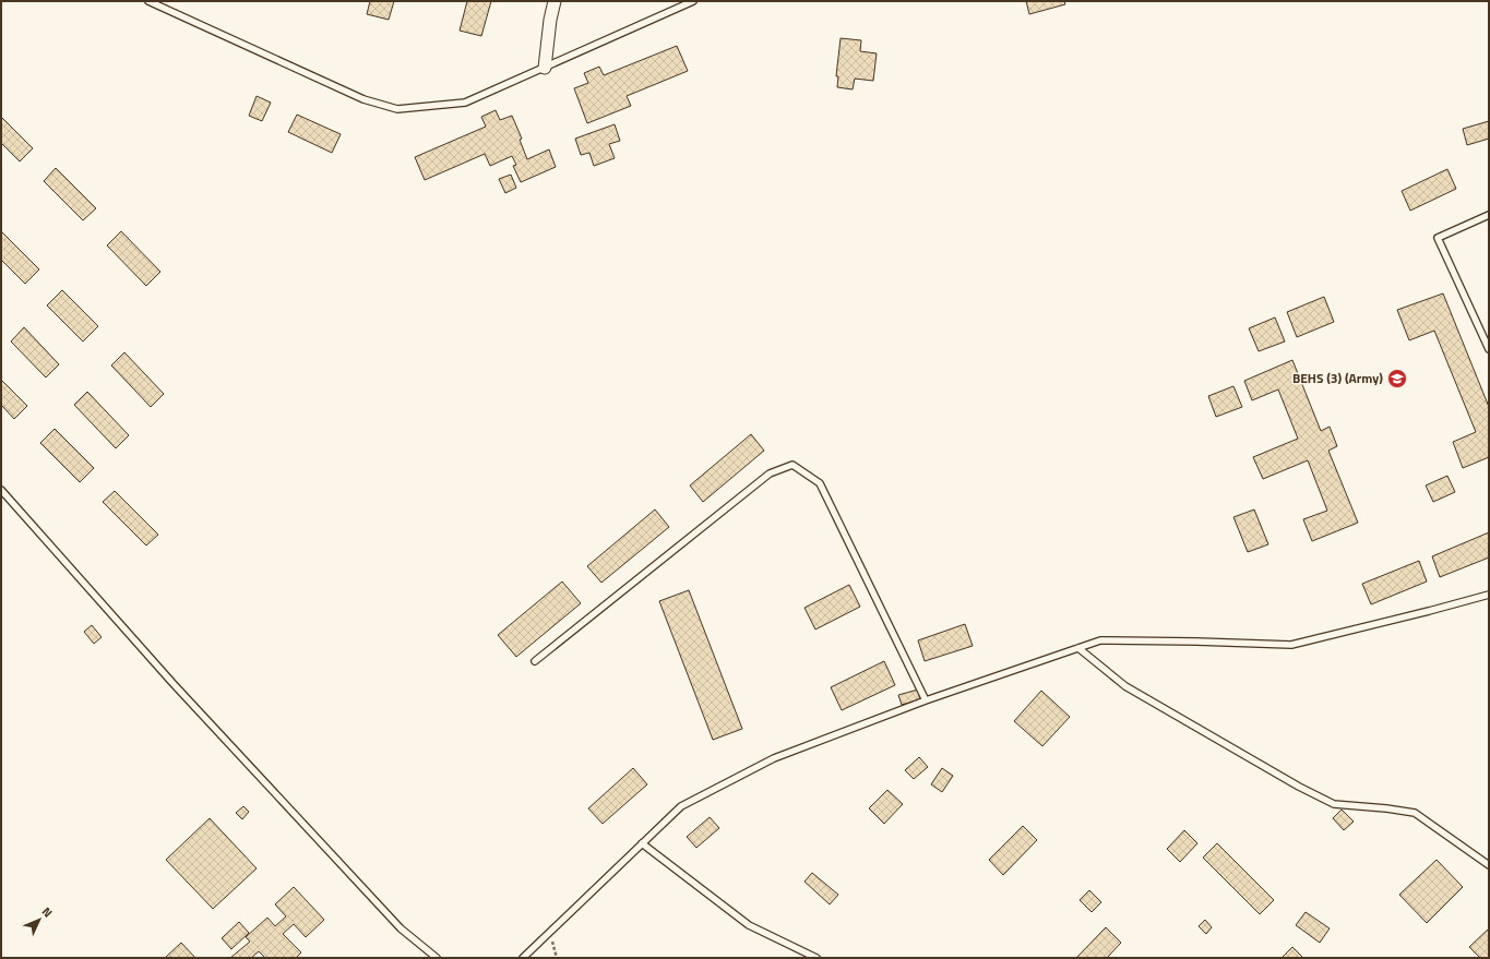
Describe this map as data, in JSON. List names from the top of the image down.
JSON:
{
  "places": {
    "school or university": ["BEHS (3) (Army)"]
  },
  "north": "top right"
}
